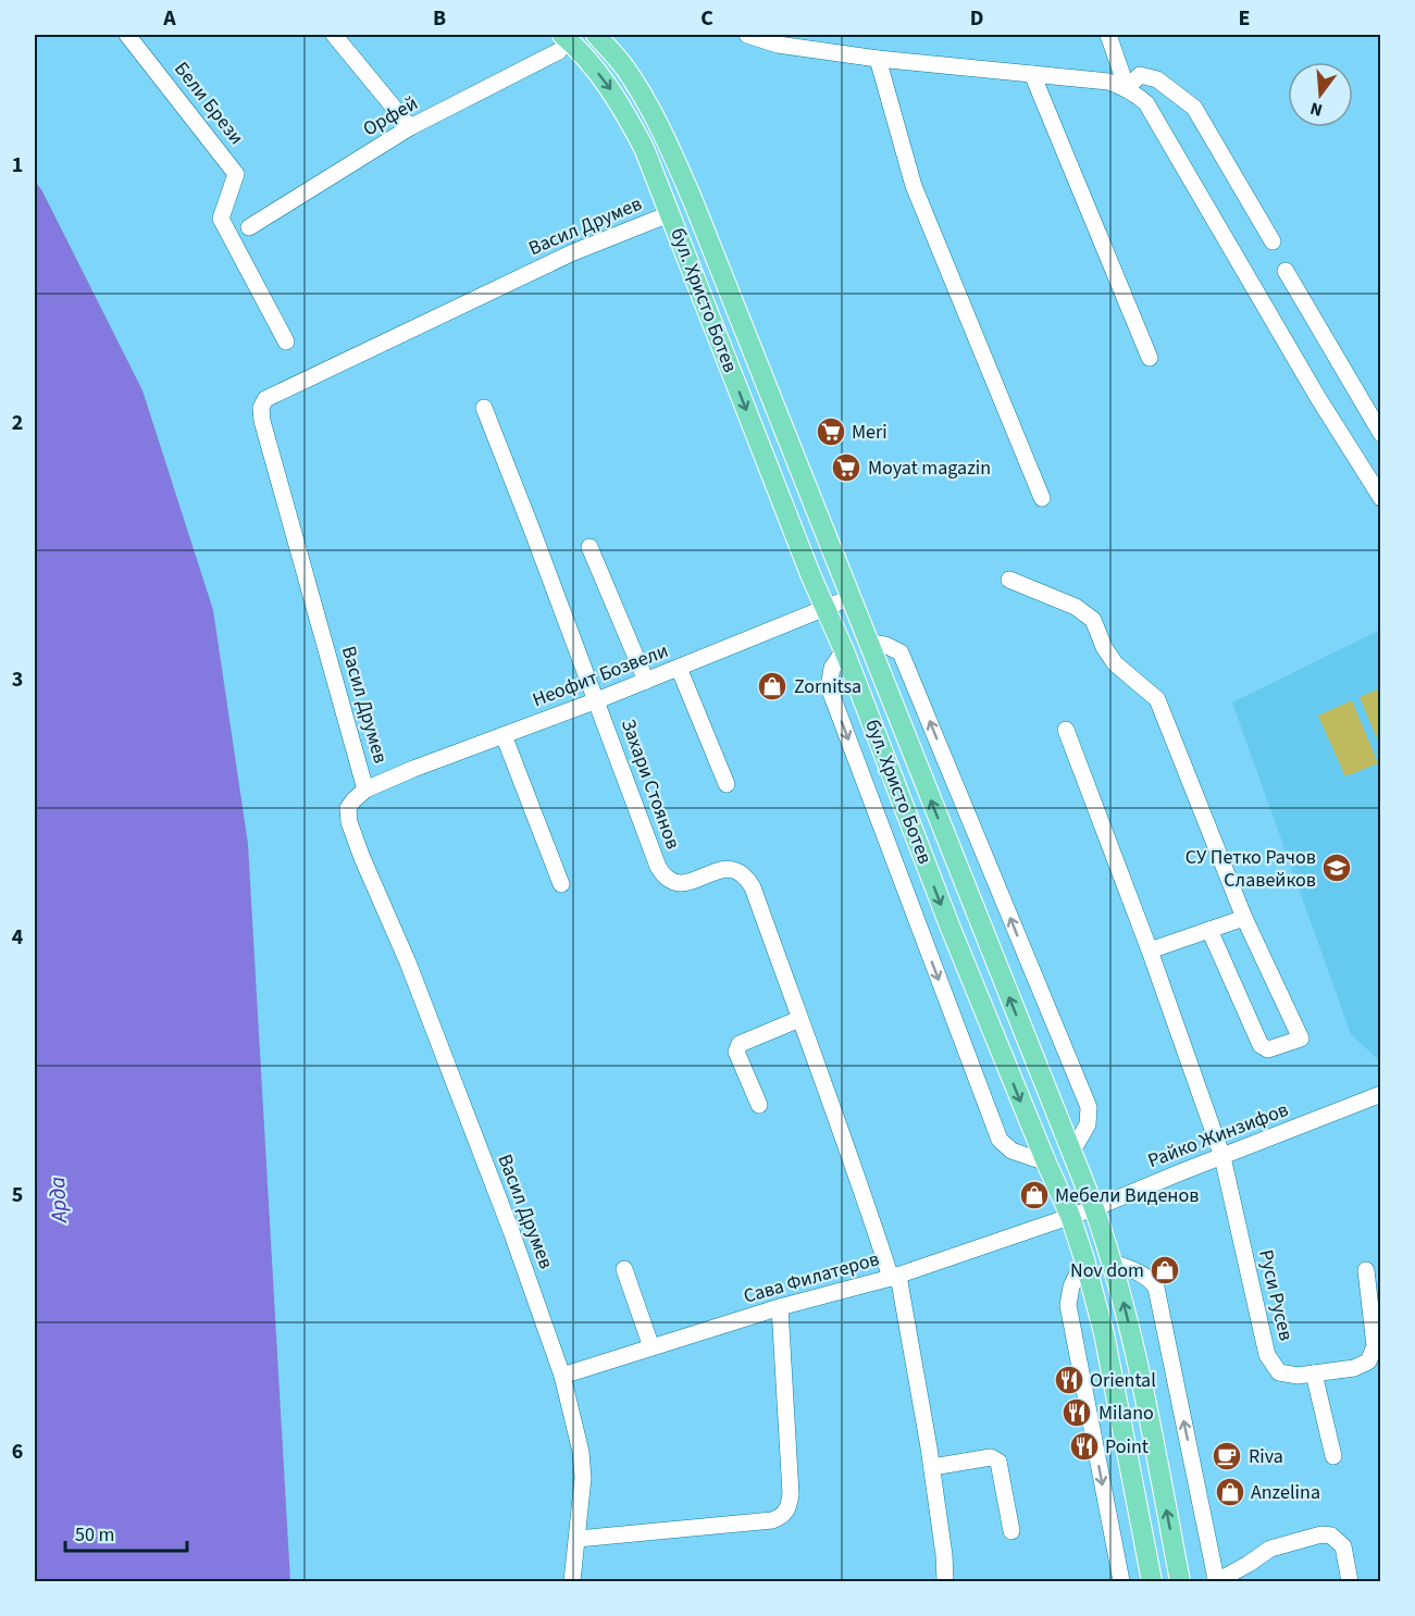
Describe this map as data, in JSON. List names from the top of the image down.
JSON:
{
  "streets": {
    "main road": ["бул. Христо Ботев"],
    "street": [
      "Бели Брези",
      "Орфей",
      "Васил Друмев",
      "Неофит Бозвели",
      "Захари Стоянов",
      "Райко Жинзифов",
      "Сава Филатеров",
      "Руси Русев"
    ]
  },
  "crossings": [
    ["Орфей", "бул. Христо Ботев"],
    ["Васил Друмев", "бул. Христо Ботев"],
    ["Васил Друмев", "Неофит Бозвели"],
    ["Васил Друмев", "Сава Филатеров"],
    ["бул. Христо Ботев", "Неофит Бозвели"],
    ["бул. Христо Ботев", "Райко Жинзифов"],
    ["бул. Христо Ботев", "Сава Филатеров"],
    ["Неофит Бозвели", "Захари Стоянов"],
    ["Захари Стоянов", "Сава Филатеров"],
    ["Райко Жинзифов", "Сава Филатеров"],
    ["Райко Жинзифов", "Руси Русев"]
  ],
  "water": ["Арда"],
  "places": {
    "supermarket": ["Meri", "Moyat magazin"],
    "shop": [
      "Zornitsa",
      "Мебели Виденов",
      "Nov dom",
      "Anzelina"
    ],
    "school or university": ["СУ Петко Рачов Славейков"],
    "restaurant": ["Oriental", "Milano", "Point"],
    "cafe": ["Riva"]
  },
  "scale_bar": "50 m",
  "north": "bottom",
  "grid": {
    "columns": [
      "A",
      "B",
      "C",
      "D",
      "E"
    ],
    "rows": [
      "1",
      "2",
      "3",
      "4",
      "5",
      "6"
    ]
  }
}
